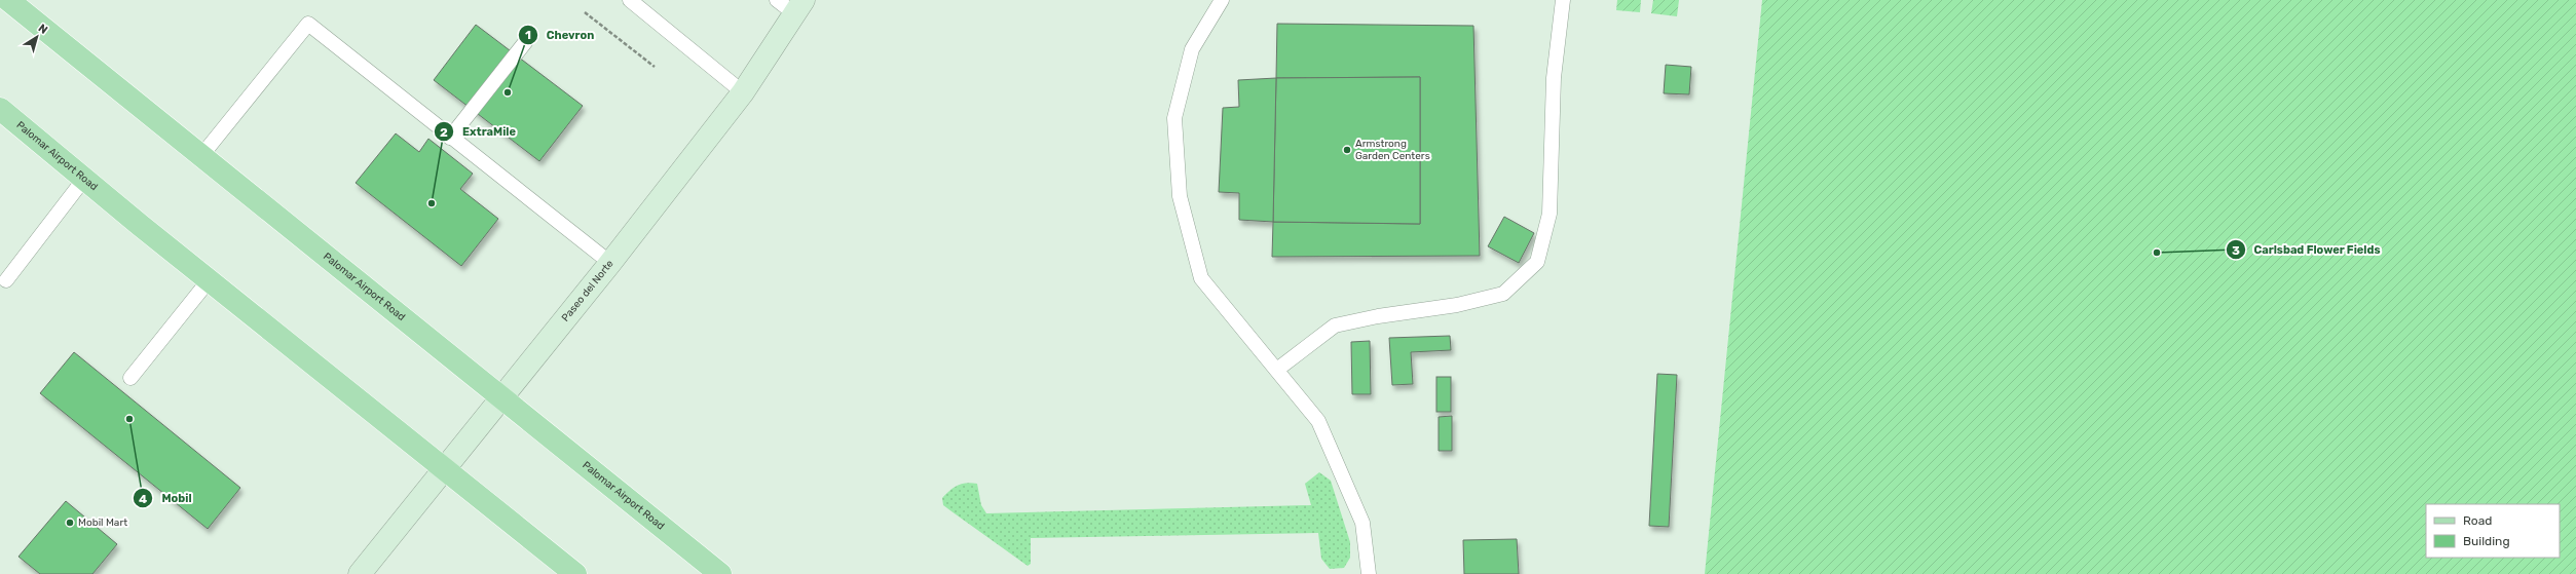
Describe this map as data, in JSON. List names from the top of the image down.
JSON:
{
  "streets": {
    "main road": ["Palomar Airport Road", "Paseo del Norte"]
  },
  "crossings": [
    ["Palomar Airport Road", "Paseo del Norte"]
  ],
  "places": [
    "Chevron",
    "Armstrong Garden Centers",
    "ExtraMile",
    "Carlsbad Flower Fields",
    "Mobil",
    "Mobil Mart"
  ],
  "legend": ["Road", "Building"],
  "north": "top right"
}
